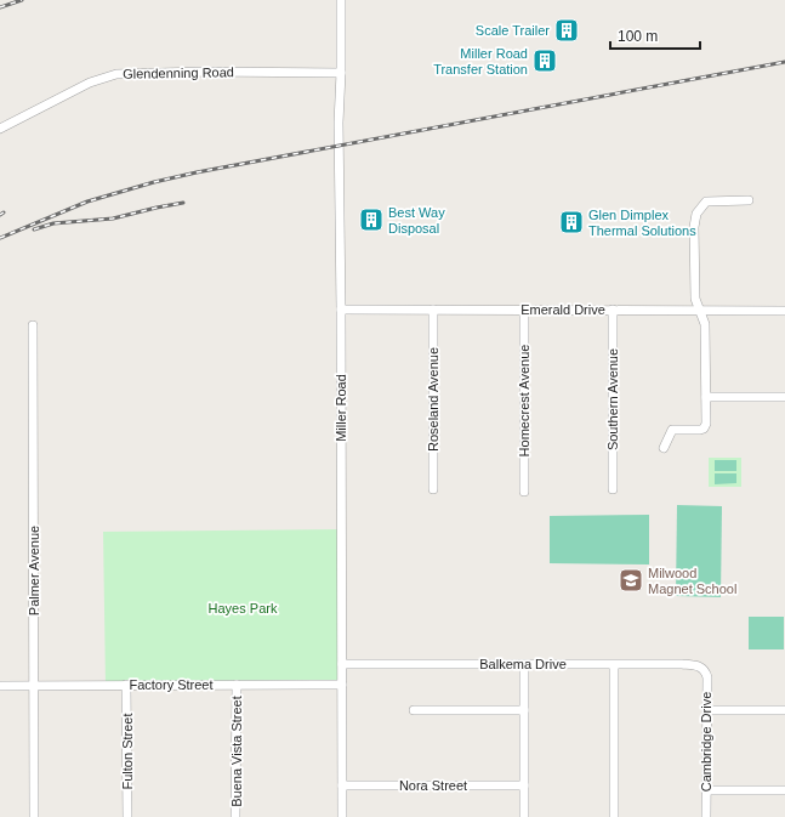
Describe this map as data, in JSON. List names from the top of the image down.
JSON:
{
  "streets": {
    "street": [
      "Glendenning Road",
      "Emerald Drive",
      "Roseland Avenue",
      "Southern Avenue",
      "Homecrest Avenue",
      "Miller Road",
      "Palmer Avenue",
      "Balkema Drive",
      "Factory Street",
      "Cambridge Drive",
      "Fulton Street",
      "Buena Vista Street",
      "Nora Street"
    ]
  },
  "crossings": [
    ["Glendenning Road", "Miller Road"],
    ["Emerald Drive", "Roseland Avenue"],
    ["Emerald Drive", "Southern Avenue"],
    ["Emerald Drive", "Homecrest Avenue"],
    ["Emerald Drive", "Miller Road"],
    ["Miller Road", "Balkema Drive"],
    ["Miller Road", "Factory Street"],
    ["Miller Road", "Nora Street"],
    ["Palmer Avenue", "Factory Street"],
    ["Balkema Drive", "Cambridge Drive"],
    ["Factory Street", "Fulton Street"],
    ["Factory Street", "Buena Vista Street"]
  ],
  "parks": ["Hayes Park"],
  "places": {
    "building": [
      "Scale Trailer",
      "Miller Road Transfer Station",
      "Best Way Disposal",
      "Glen Dimplex Thermal Solutions"
    ],
    "school or university": ["Milwood Magnet School"]
  },
  "scale_bar": "100 m"
}
